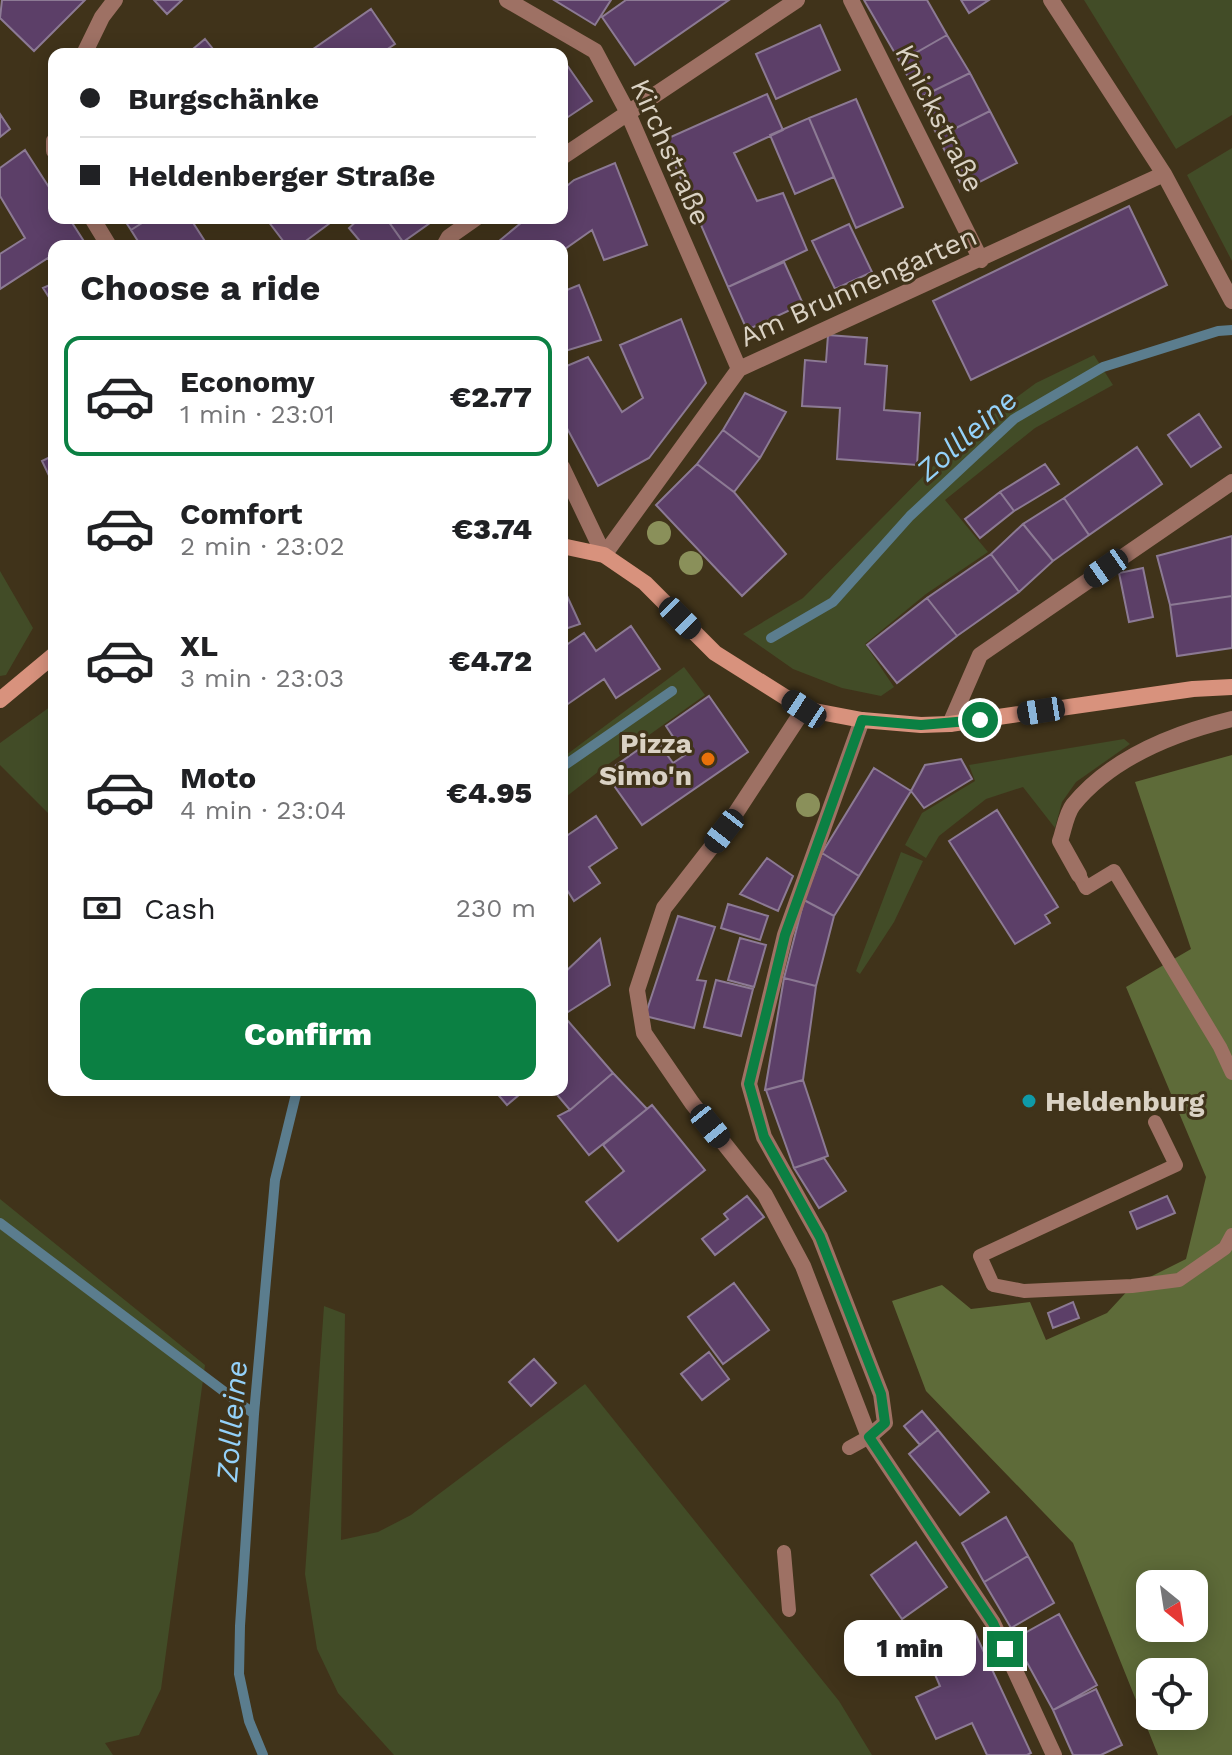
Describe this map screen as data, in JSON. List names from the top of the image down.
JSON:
{
  "streets": {
    "street": ["Knickstraße", "Kirchstraße", "Am Brunnengarten"]
  },
  "crossings": [
    ["Knickstraße", "Am Brunnengarten"],
    ["Kirchstraße", "Am Brunnengarten"]
  ],
  "water": ["Zollleine"],
  "places": ["Pizza Simo'n", "Heldenburg"],
  "north": "bottom right",
  "page": {
    "banner": ["Burgschänke", "Heldenberger Straße"],
    "heading": "Choose a ride",
    "list": [
      {
        "name": "Economy",
        "note": "1 min · 23:01",
        "value": "€2.77"
      },
      {
        "name": "Comfort",
        "note": "2 min · 23:02",
        "value": "€3.74"
      },
      {
        "name": "XL",
        "note": "3 min · 23:03",
        "value": "€4.72"
      },
      {
        "name": "Moto",
        "note": "4 min · 23:04",
        "value": "€4.95"
      }
    ],
    "pay": ["Cash", "230 m"],
    "buttons": "Confirm",
    "bubble": "1 min"
  }
}
